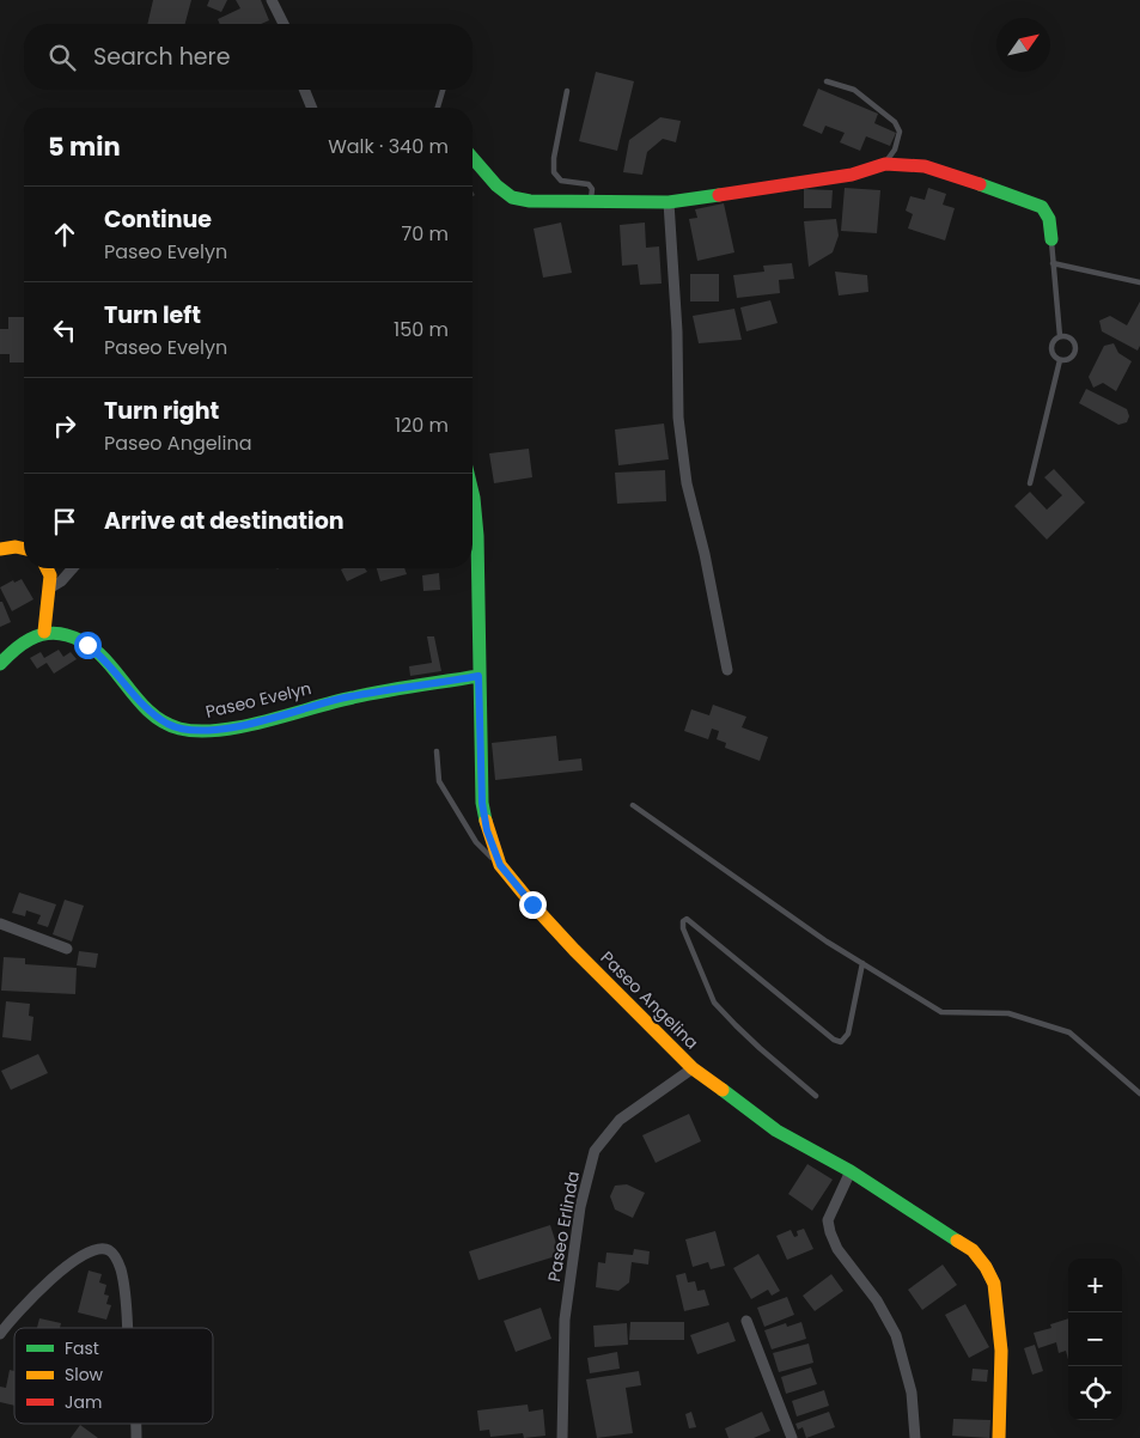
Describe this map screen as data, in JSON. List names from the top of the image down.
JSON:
{
  "streets": {
    "street": ["Paseo Evelyn", "Paseo Angelina", "Paseo Erlinda"]
  },
  "crossings": [
    ["Paseo Evelyn", "Paseo Angelina"],
    ["Paseo Angelina", "Paseo Erlinda"]
  ],
  "legend": ["Fast", "Slow", "Jam"],
  "north": "top right",
  "page": {
    "search": "Search here",
    "heading": ["5 min", "Walk · 340 m"],
    "list": [
      ["Continue", "Paseo Evelyn", "70 m"],
      ["Turn left", "Paseo Evelyn", "150 m"],
      ["Turn right", "Paseo Angelina", "120 m"],
      "Arrive at destination"
    ],
    "map_buttons": ["+", "−"]
  }
}
